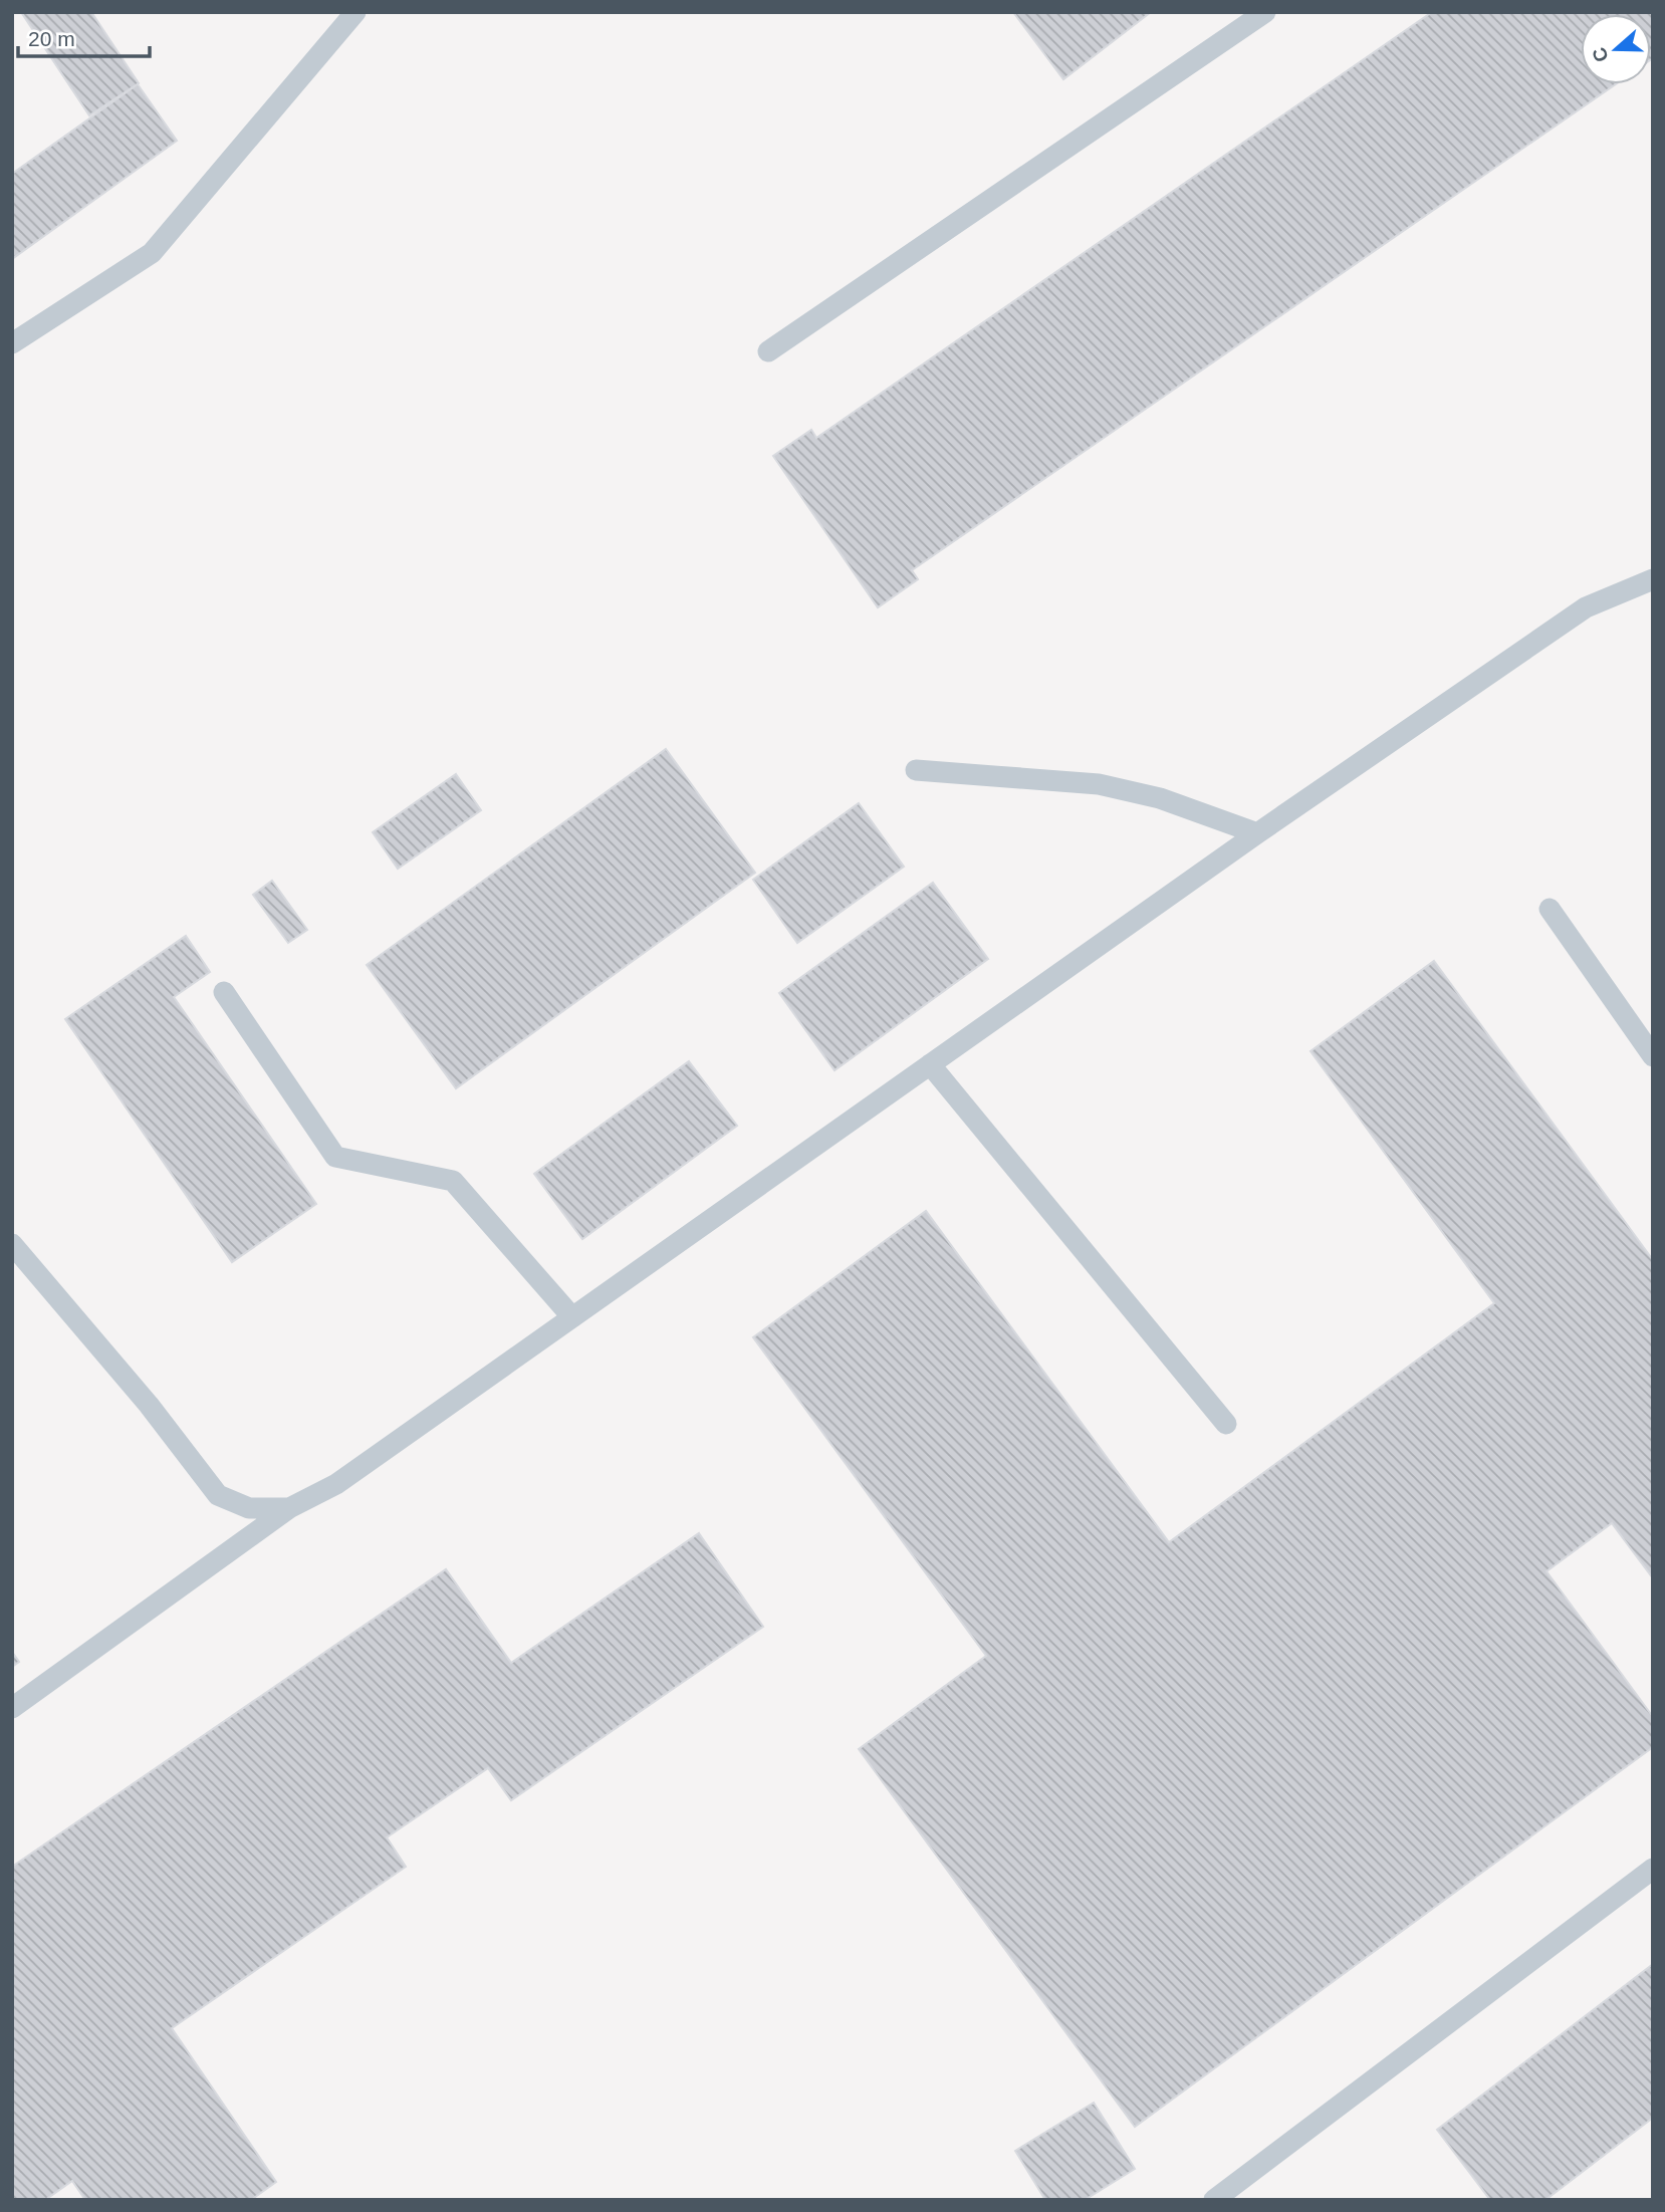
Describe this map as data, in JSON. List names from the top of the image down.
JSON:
{
  "scale_bar": "20 m",
  "north": "left"
}
